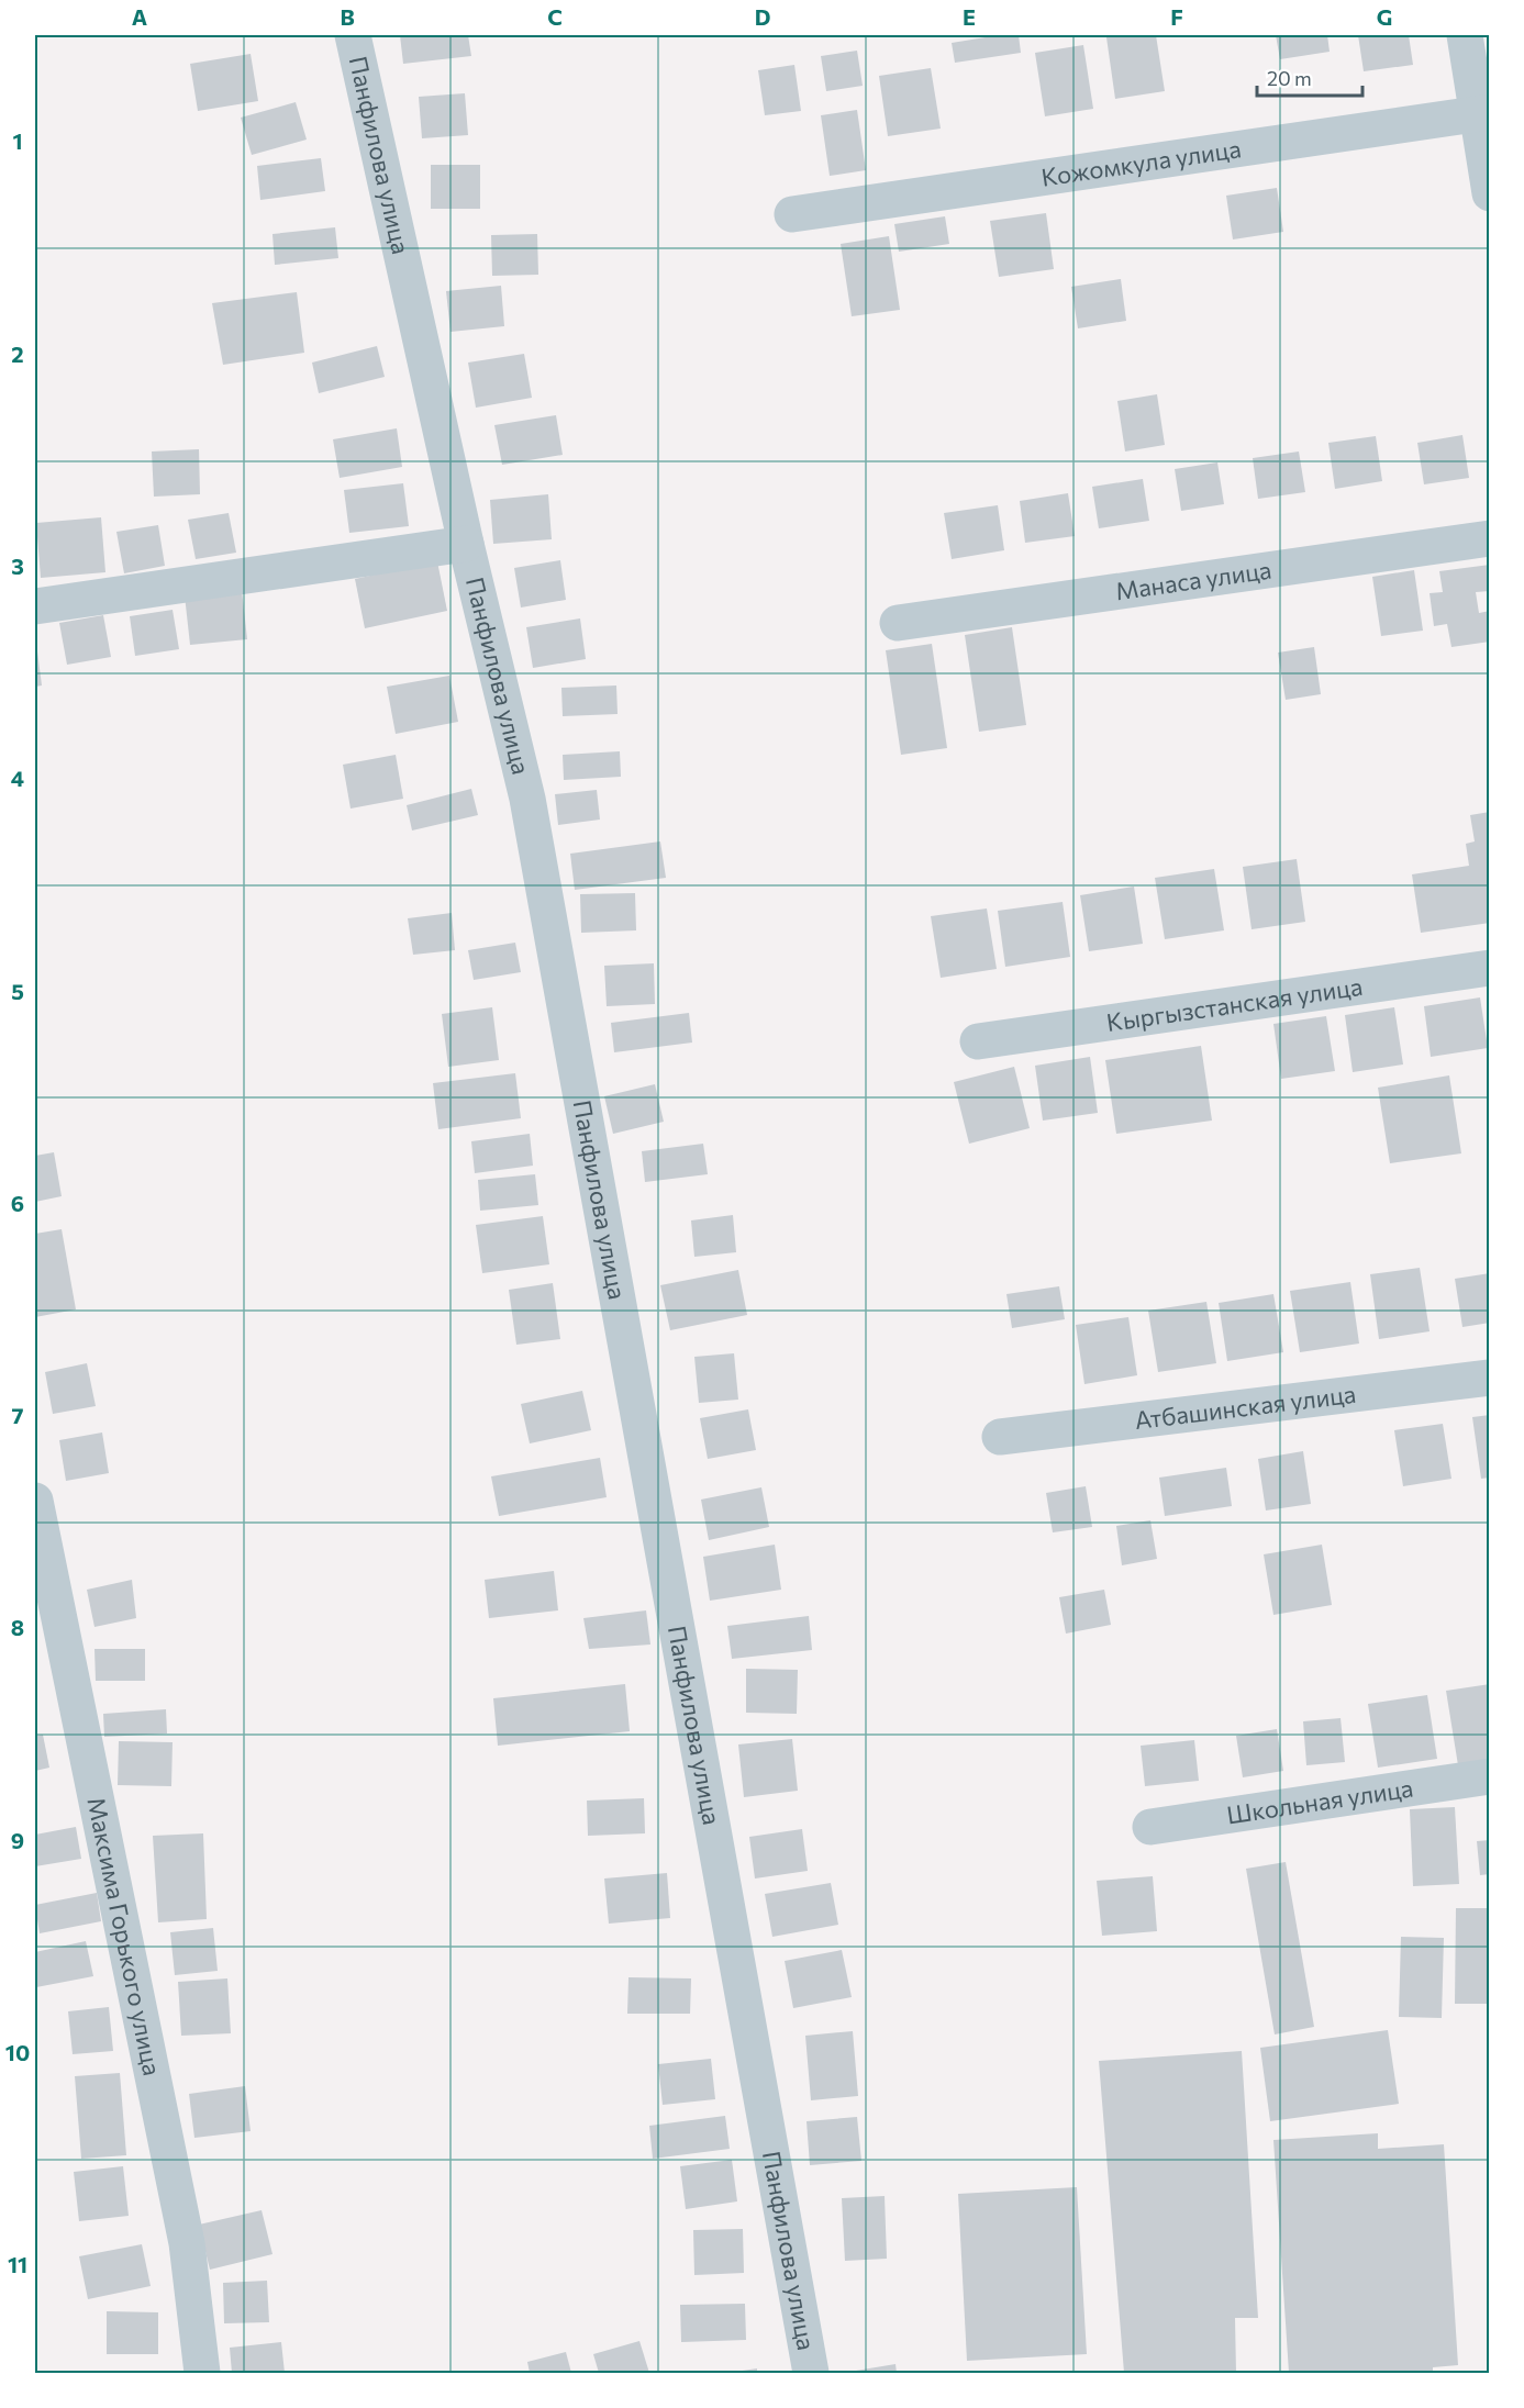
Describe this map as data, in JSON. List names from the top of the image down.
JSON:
{
  "streets": {
    "street": [
      "Панфилова улица",
      "Кожомкула улица",
      "Манаса улица",
      "Кыргызстанская улица",
      "Атбашинская улица",
      "Школьная улица",
      "Максима Горького улица"
    ]
  },
  "scale_bar": "20 m",
  "grid": {
    "columns": [
      "A",
      "B",
      "C",
      "D",
      "E",
      "F",
      "G"
    ],
    "rows": [
      "1",
      "2",
      "3",
      "4",
      "5",
      "6",
      "7",
      "8",
      "9",
      "10",
      "11"
    ]
  }
}
